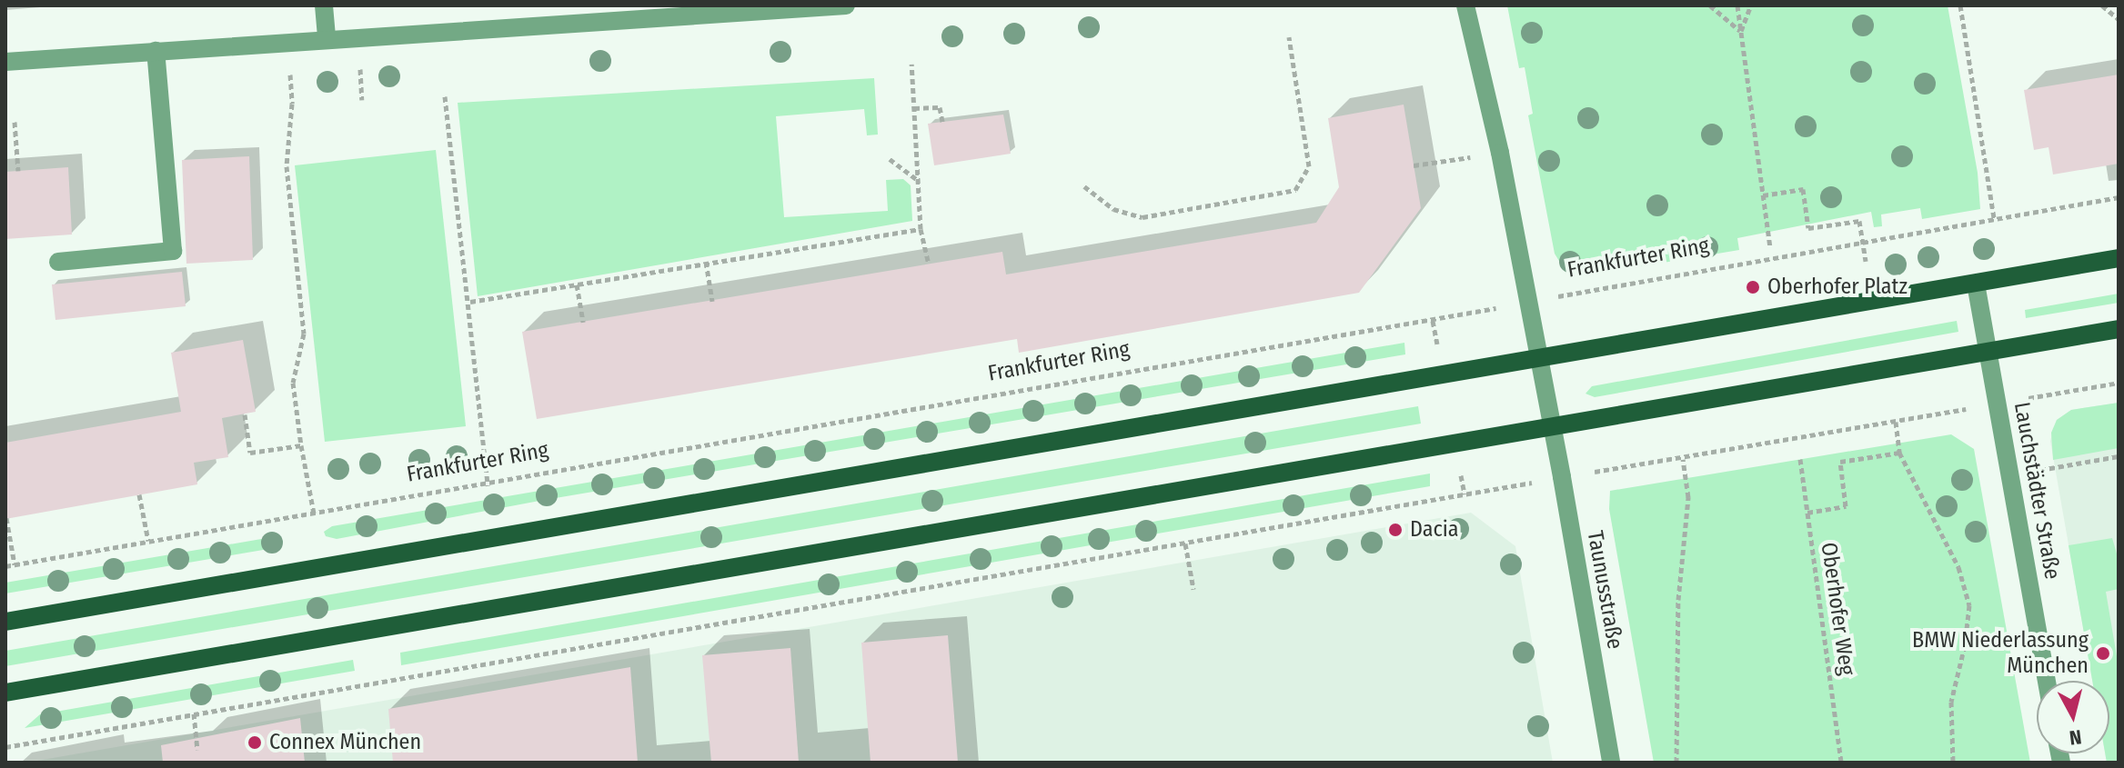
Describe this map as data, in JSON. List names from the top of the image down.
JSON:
{
  "streets": {
    "street": ["Lauchstädter Straße", "Taunusstraße"],
    "path": ["Frankfurter Ring", "Oberhofer Weg"]
  },
  "places": [
    "Oberhofer Platz",
    "Dacia",
    "BMW Niederlassung München",
    "Connex München"
  ],
  "north": "bottom"
}
